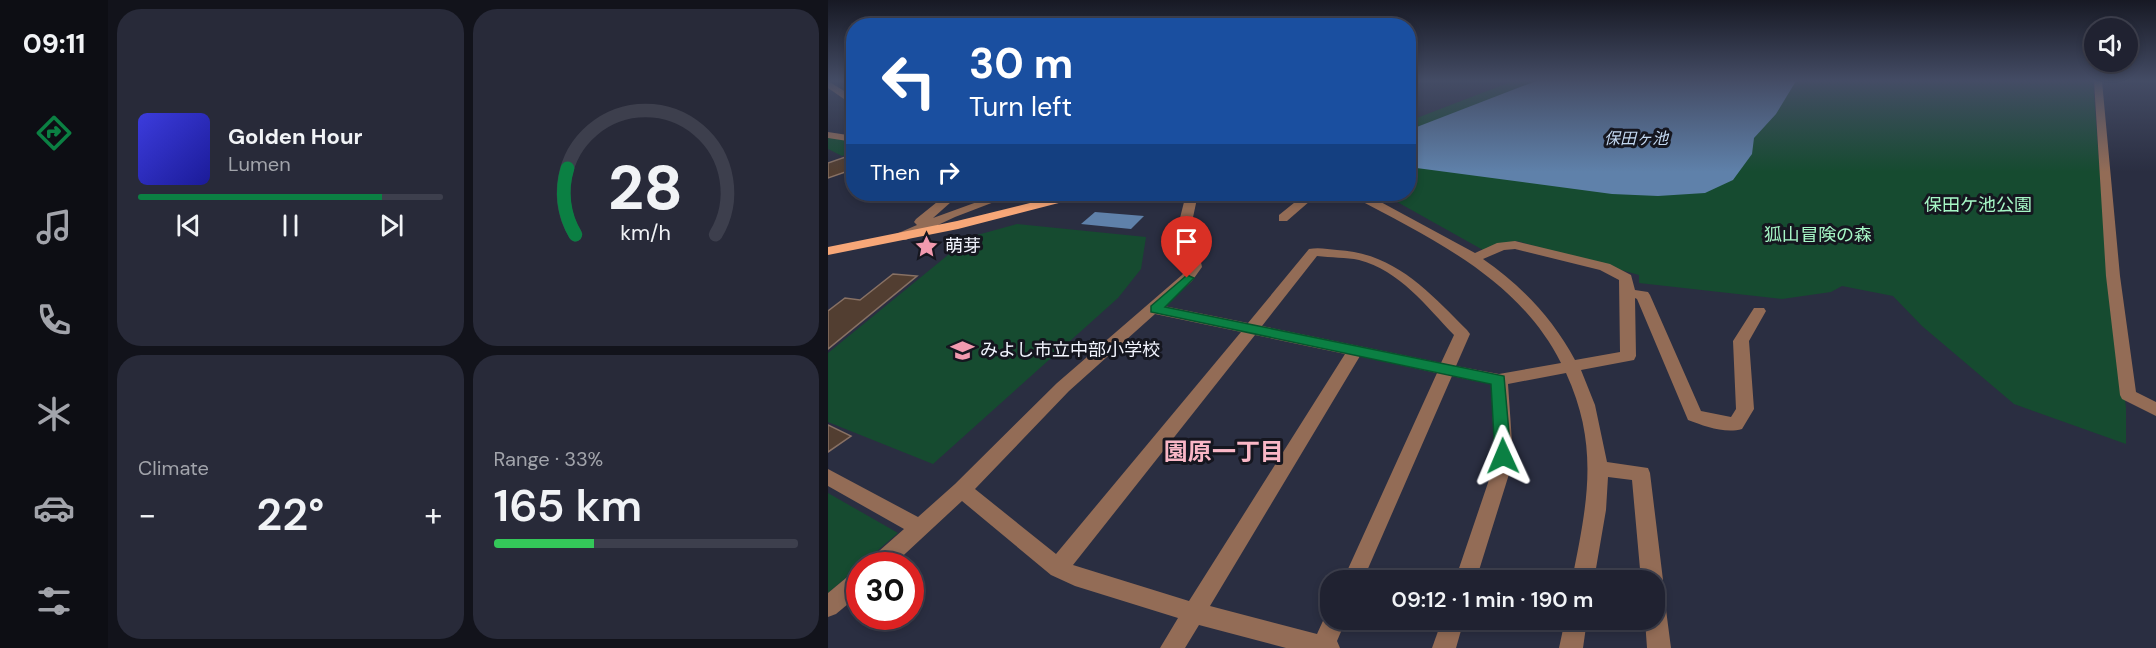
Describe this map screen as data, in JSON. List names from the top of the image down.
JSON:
{
  "districts": ["園原一丁目"],
  "water": ["保田ヶ池"],
  "parks": ["保田ケ池公園", "狐山冒険の森"],
  "places": {
    "place": ["萌芽"],
    "school or university": ["みよし市立中部小学校"]
  },
  "page": {
    "tabs": "09:11",
    "turn": ["30 m", "Turn left"],
    "song": ["Golden Hour", "Lumen"],
    "then": "Then",
    "tile": [
      "Climate",
      ["Range · 33%", "165 km"]
    ],
    "heat": ["−", "22°", "+"],
    "limit": "30",
    "trip": "09:12 · 1 min · 190 m",
    "gauge": ["28", "km/h"]
  }
}
